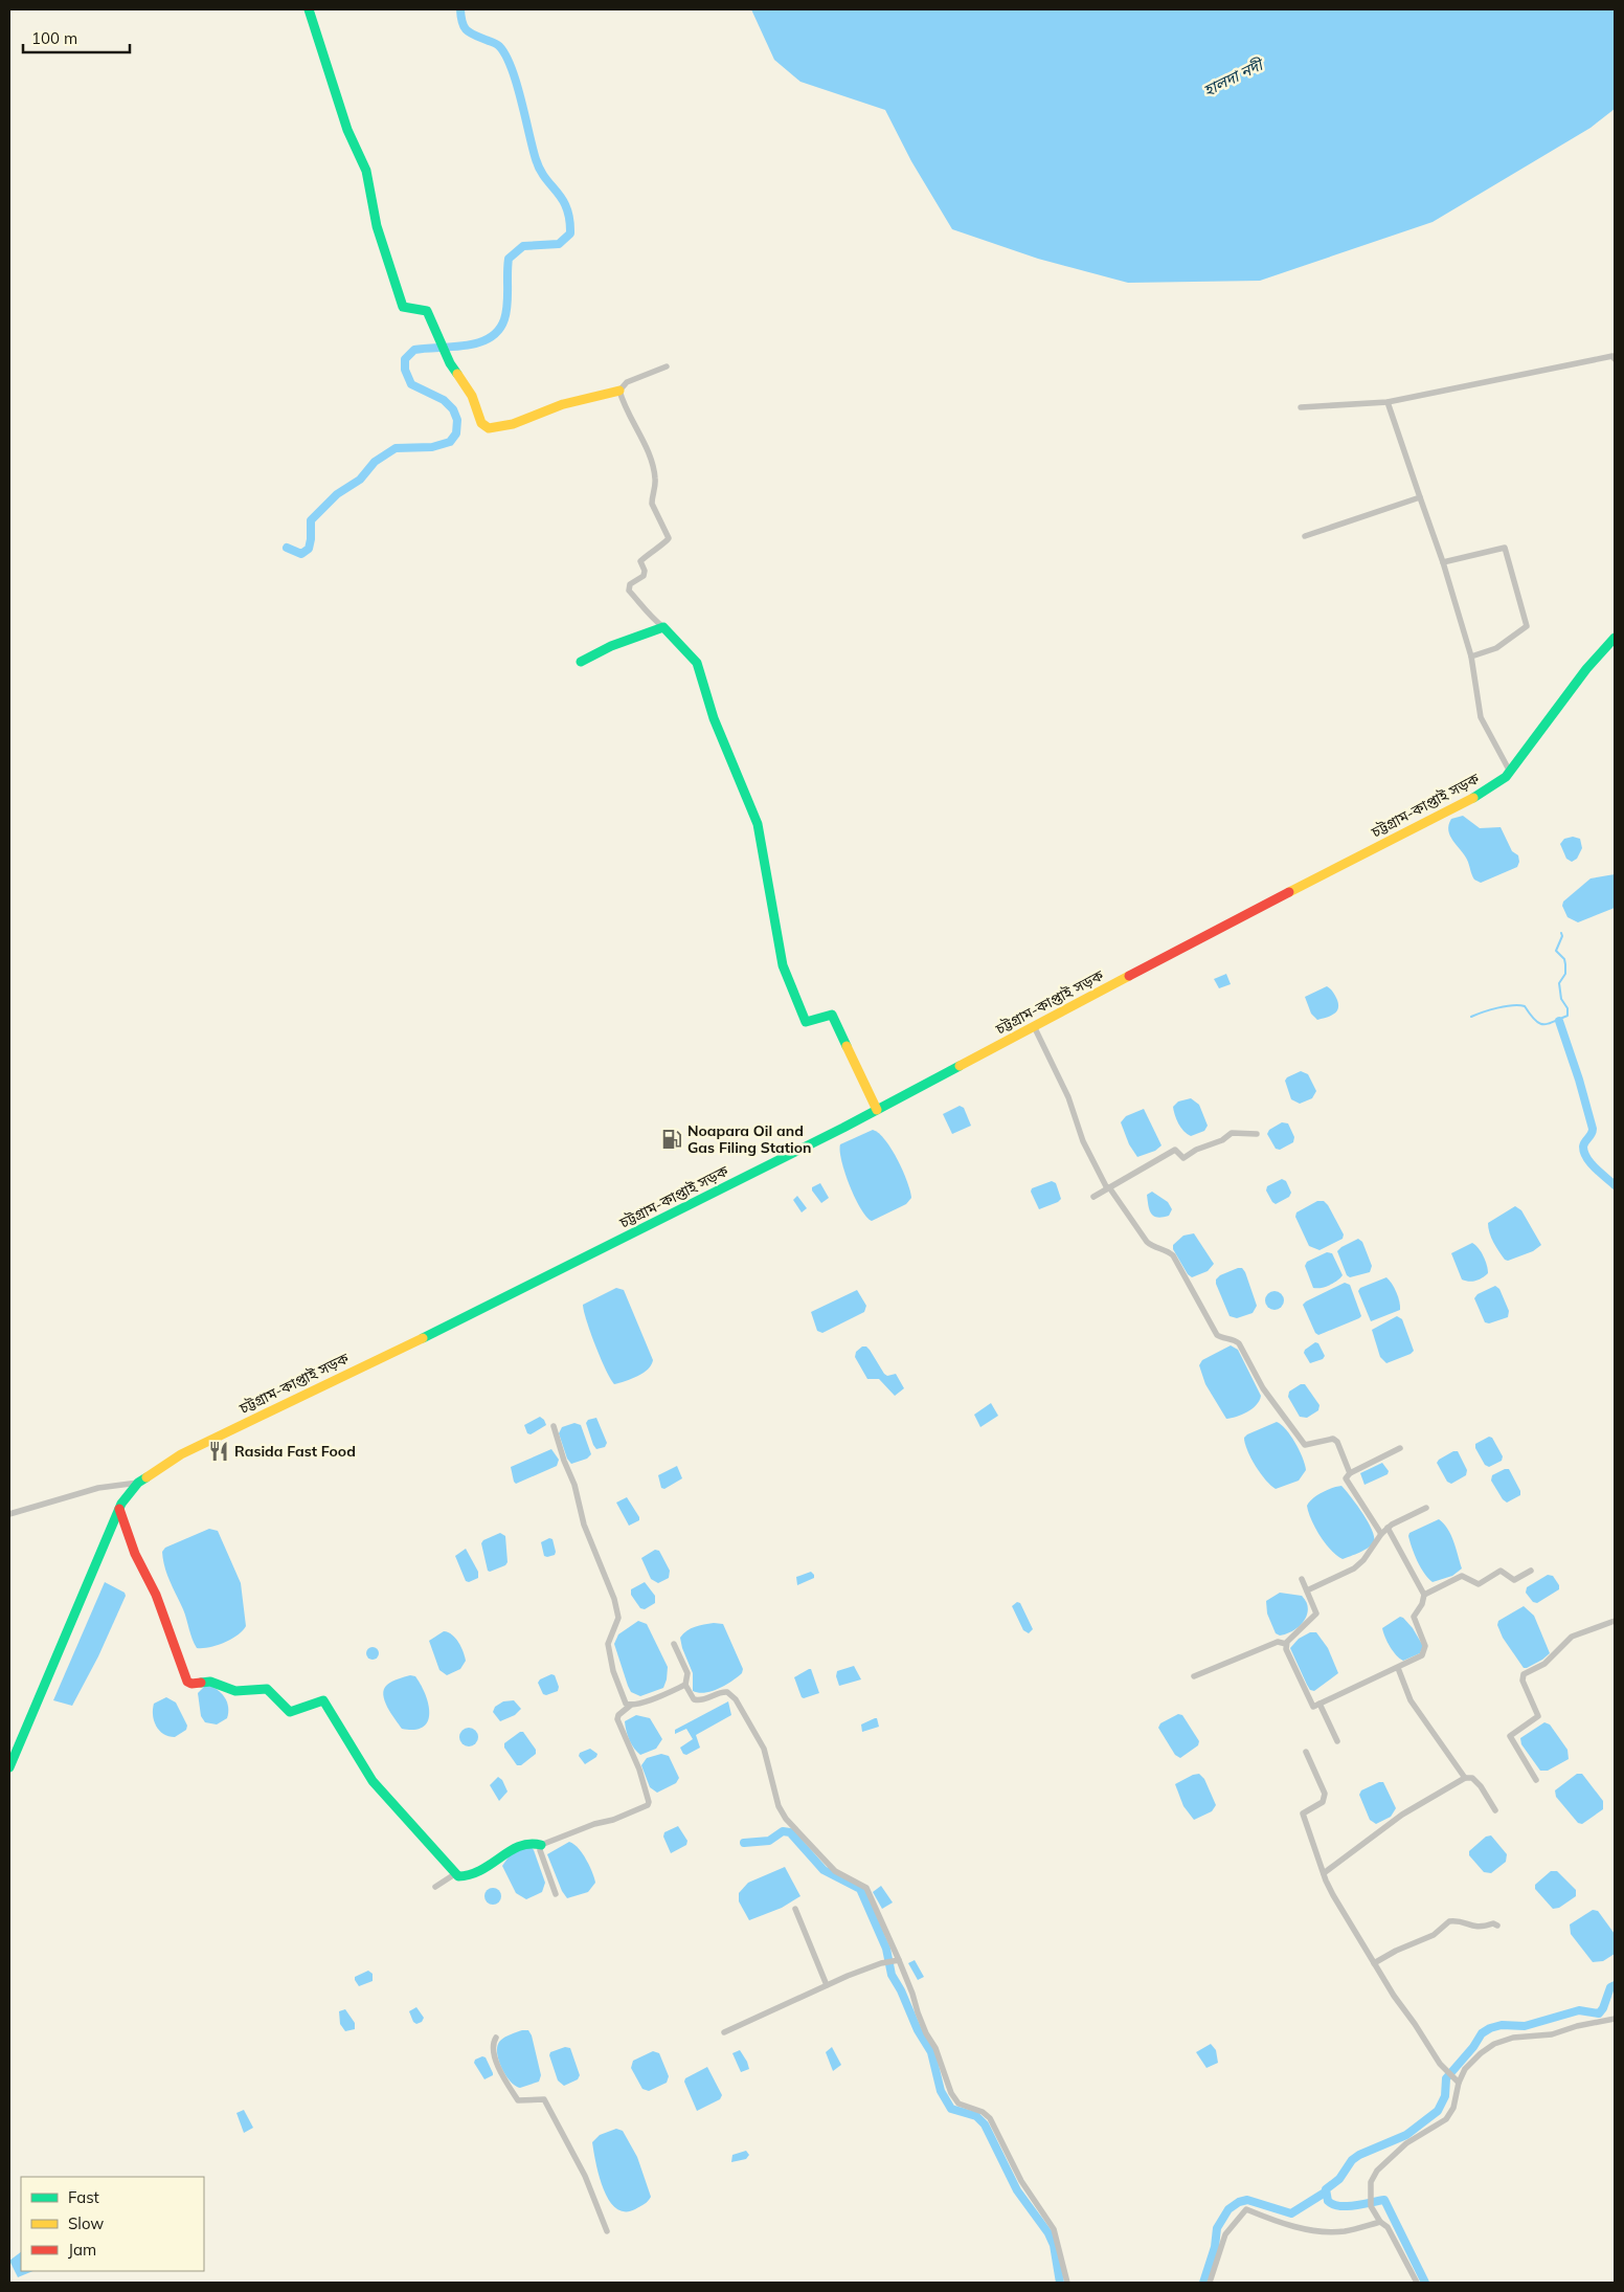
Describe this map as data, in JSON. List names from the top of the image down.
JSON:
{
  "streets": {
    "main road": ["চট্টগ্রাম-কাপ্তাই সড়ক"]
  },
  "water": ["হালদা নদী"],
  "places": {
    "fuel station": ["Noapara Oil and Gas Filing Station"],
    "restaurant": ["Rasida Fast Food"]
  },
  "legend": ["Fast", "Slow", "Jam"],
  "scale_bar": "100 m"
}
